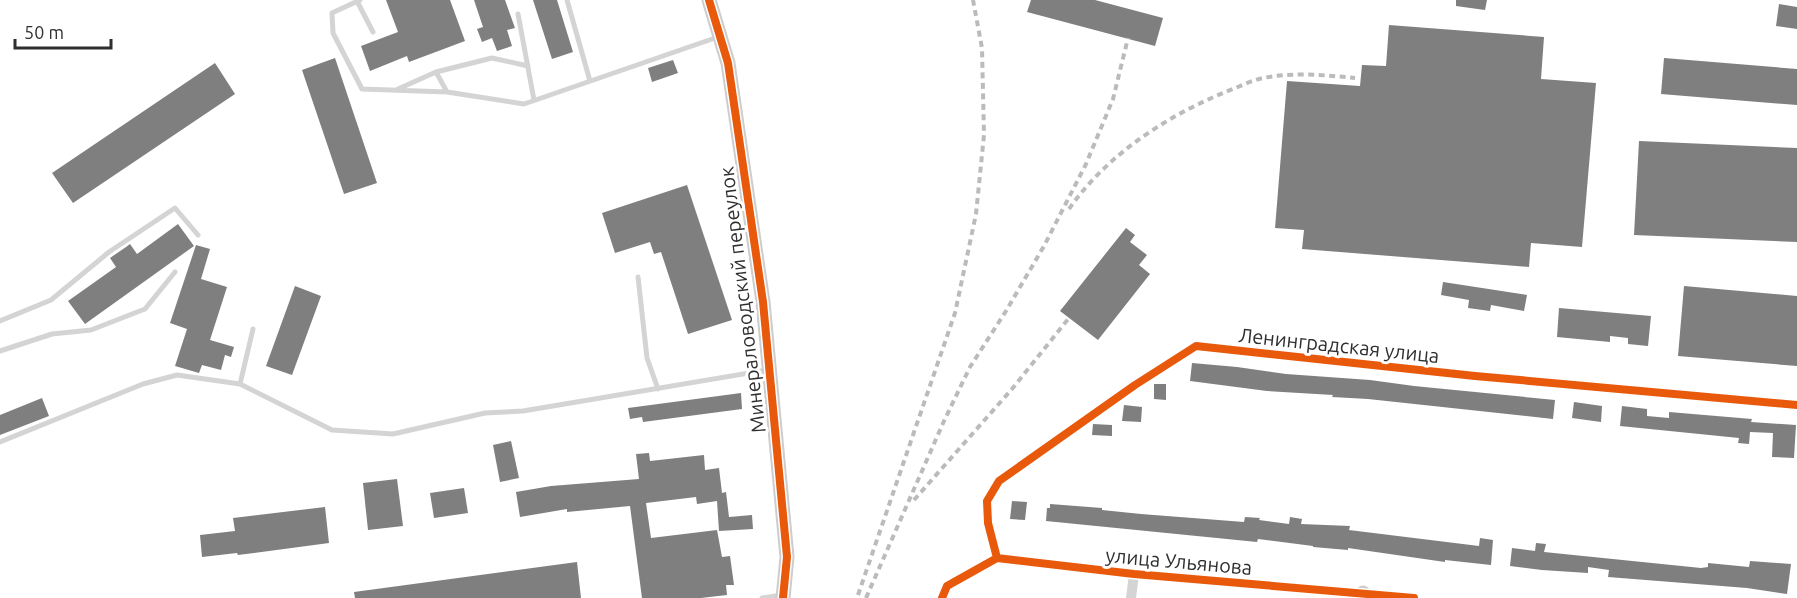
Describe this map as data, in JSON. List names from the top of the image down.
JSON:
{
  "streets": {
    "street": ["Минераловодский переулок", "Ленинградская улица", "улица Ульянова"]
  },
  "crossings": [
    ["Ленинградская улица", "улица Ульянова"]
  ],
  "scale_bar": "50 m"
}
